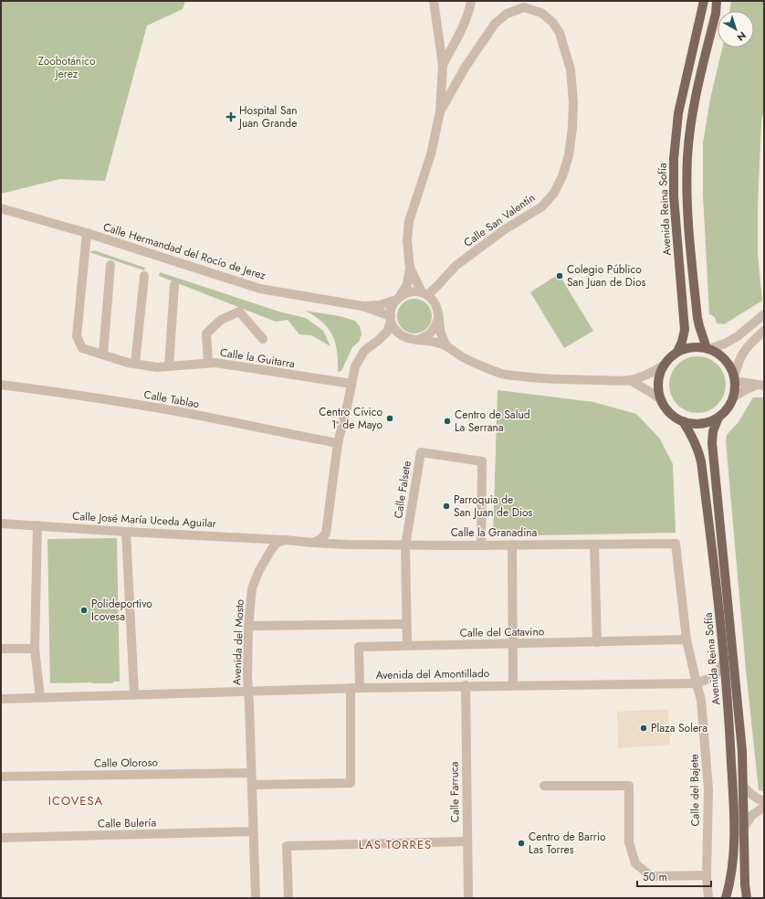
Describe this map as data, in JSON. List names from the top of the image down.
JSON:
{
  "streets": {
    "main road": ["Avenida Reina Sofía"],
    "street": [
      "Calle San Valentín",
      "Calle Hermandad del Rocío de Jerez",
      "Calle la Guitarra",
      "Calle Tablao",
      "Calle Falsete",
      "Calle José María Uceda Aguilar",
      "Calle la Granadina",
      "Calle del Catavino",
      "Avenida del Mosto",
      "Avenida del Amontillado",
      "Calle Oloroso",
      "Calle del Bajete",
      "Calle Farruca",
      "Calle Bulería"
    ]
  },
  "crossings": [
    ["Avenida Reina Sofía", "Avenida del Amontillado"],
    ["Calle San Valentín", "Calle Hermandad del Rocío de Jerez"],
    ["Calle Hermandad del Rocío de Jerez", "Calle la Guitarra"],
    ["Calle Falsete", "Calle la Granadina"],
    ["Calle José María Uceda Aguilar", "Avenida del Mosto"],
    ["Calle la Granadina", "Calle del Bajete"],
    ["Calle del Catavino", "Avenida del Amontillado"],
    ["Calle del Catavino", "Calle del Bajete"],
    ["Avenida del Mosto", "Avenida del Amontillado"],
    ["Avenida del Mosto", "Calle Oloroso"],
    ["Avenida del Mosto", "Calle Bulería"],
    ["Avenida del Amontillado", "Calle del Bajete"],
    ["Avenida del Amontillado", "Calle Farruca"]
  ],
  "districts": ["ICOVESA", "LAS TORRES"],
  "parks": ["Zoobotánico Jerez"],
  "places": {
    "health": ["Hospital San Juan Grande"],
    "other": [
      "Colegio Público San Juan de Dios",
      "Centro Cívico 1º de Mayo",
      "Centro de Salud La Serrana",
      "Parroquia de San Juan de Dios",
      "Polideportivo Icovesa",
      "Plaza Solera",
      "Centro de Barrio Las Torres"
    ]
  },
  "scale_bar": "50 m",
  "north": "bottom right"
}
